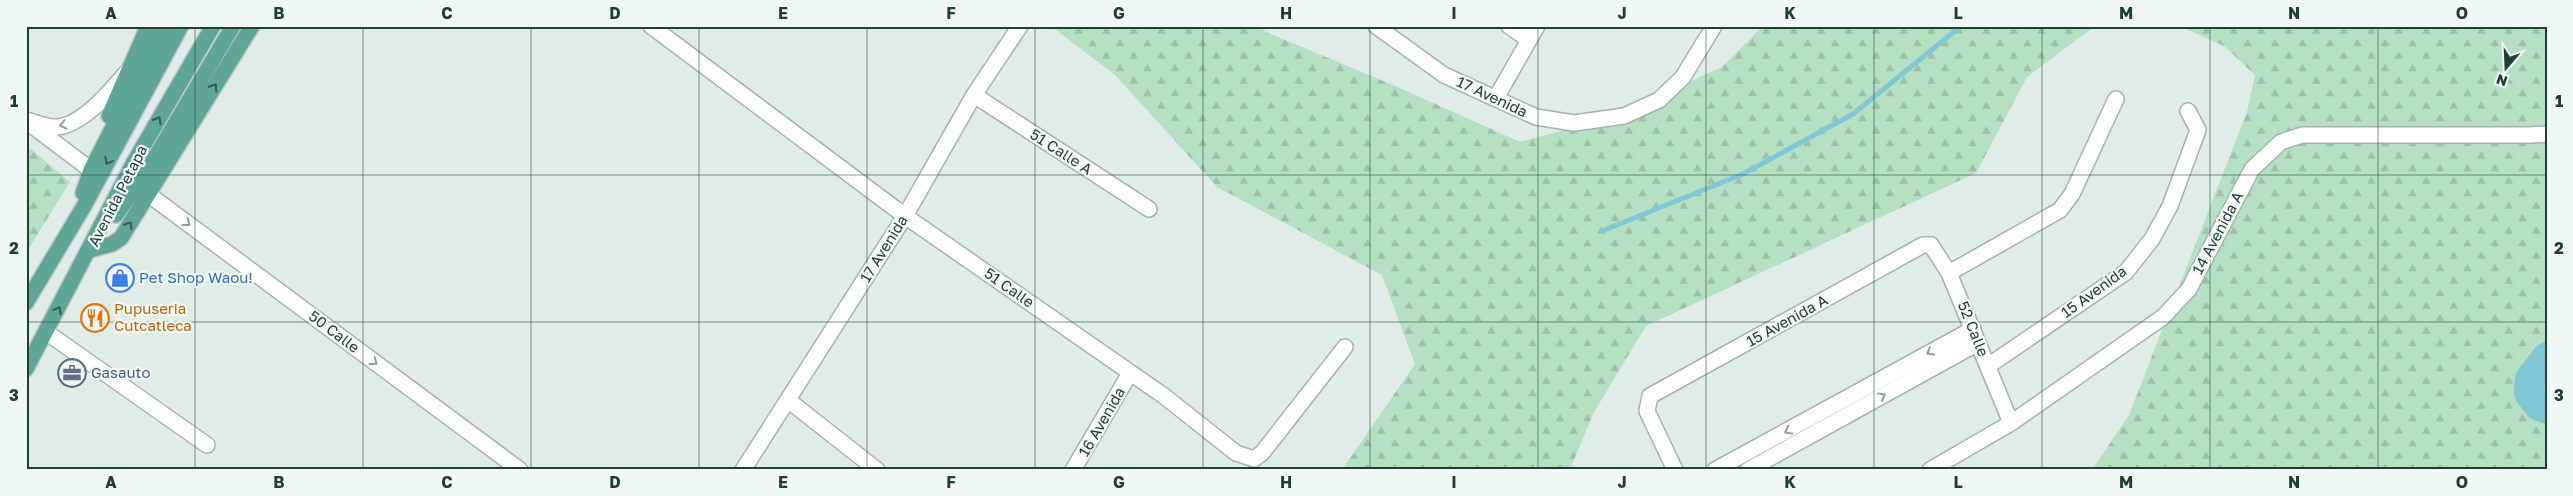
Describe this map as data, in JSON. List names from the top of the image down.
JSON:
{
  "streets": {
    "main road": ["Avenida Petapa"],
    "street": [
      "17 Avenida",
      "51 Calle A",
      "14 Avenida A",
      "51 Calle",
      "15 Avenida",
      "15 Avenida A",
      "52 Calle",
      "50 Calle",
      "16 Avenida"
    ]
  },
  "crossings": [
    ["17 Avenida", "51 Calle A"],
    ["17 Avenida", "51 Calle"],
    ["14 Avenida A", "52 Calle"],
    ["51 Calle", "16 Avenida"],
    ["15 Avenida", "52 Calle"],
    ["15 Avenida A", "52 Calle"]
  ],
  "one_way": ["50 Calle"],
  "places": {
    "shop": ["Pet Shop Waou!"],
    "restaurant": ["Pupuseria Cutcatleca"],
    "office": ["Gasauto"]
  },
  "north": "bottom",
  "grid": {
    "columns": [
      "A",
      "B",
      "C",
      "D",
      "E",
      "F",
      "G",
      "H",
      "I",
      "J",
      "K",
      "L",
      "M",
      "N",
      "O"
    ],
    "rows": ["1", "2", "3"]
  }
}
